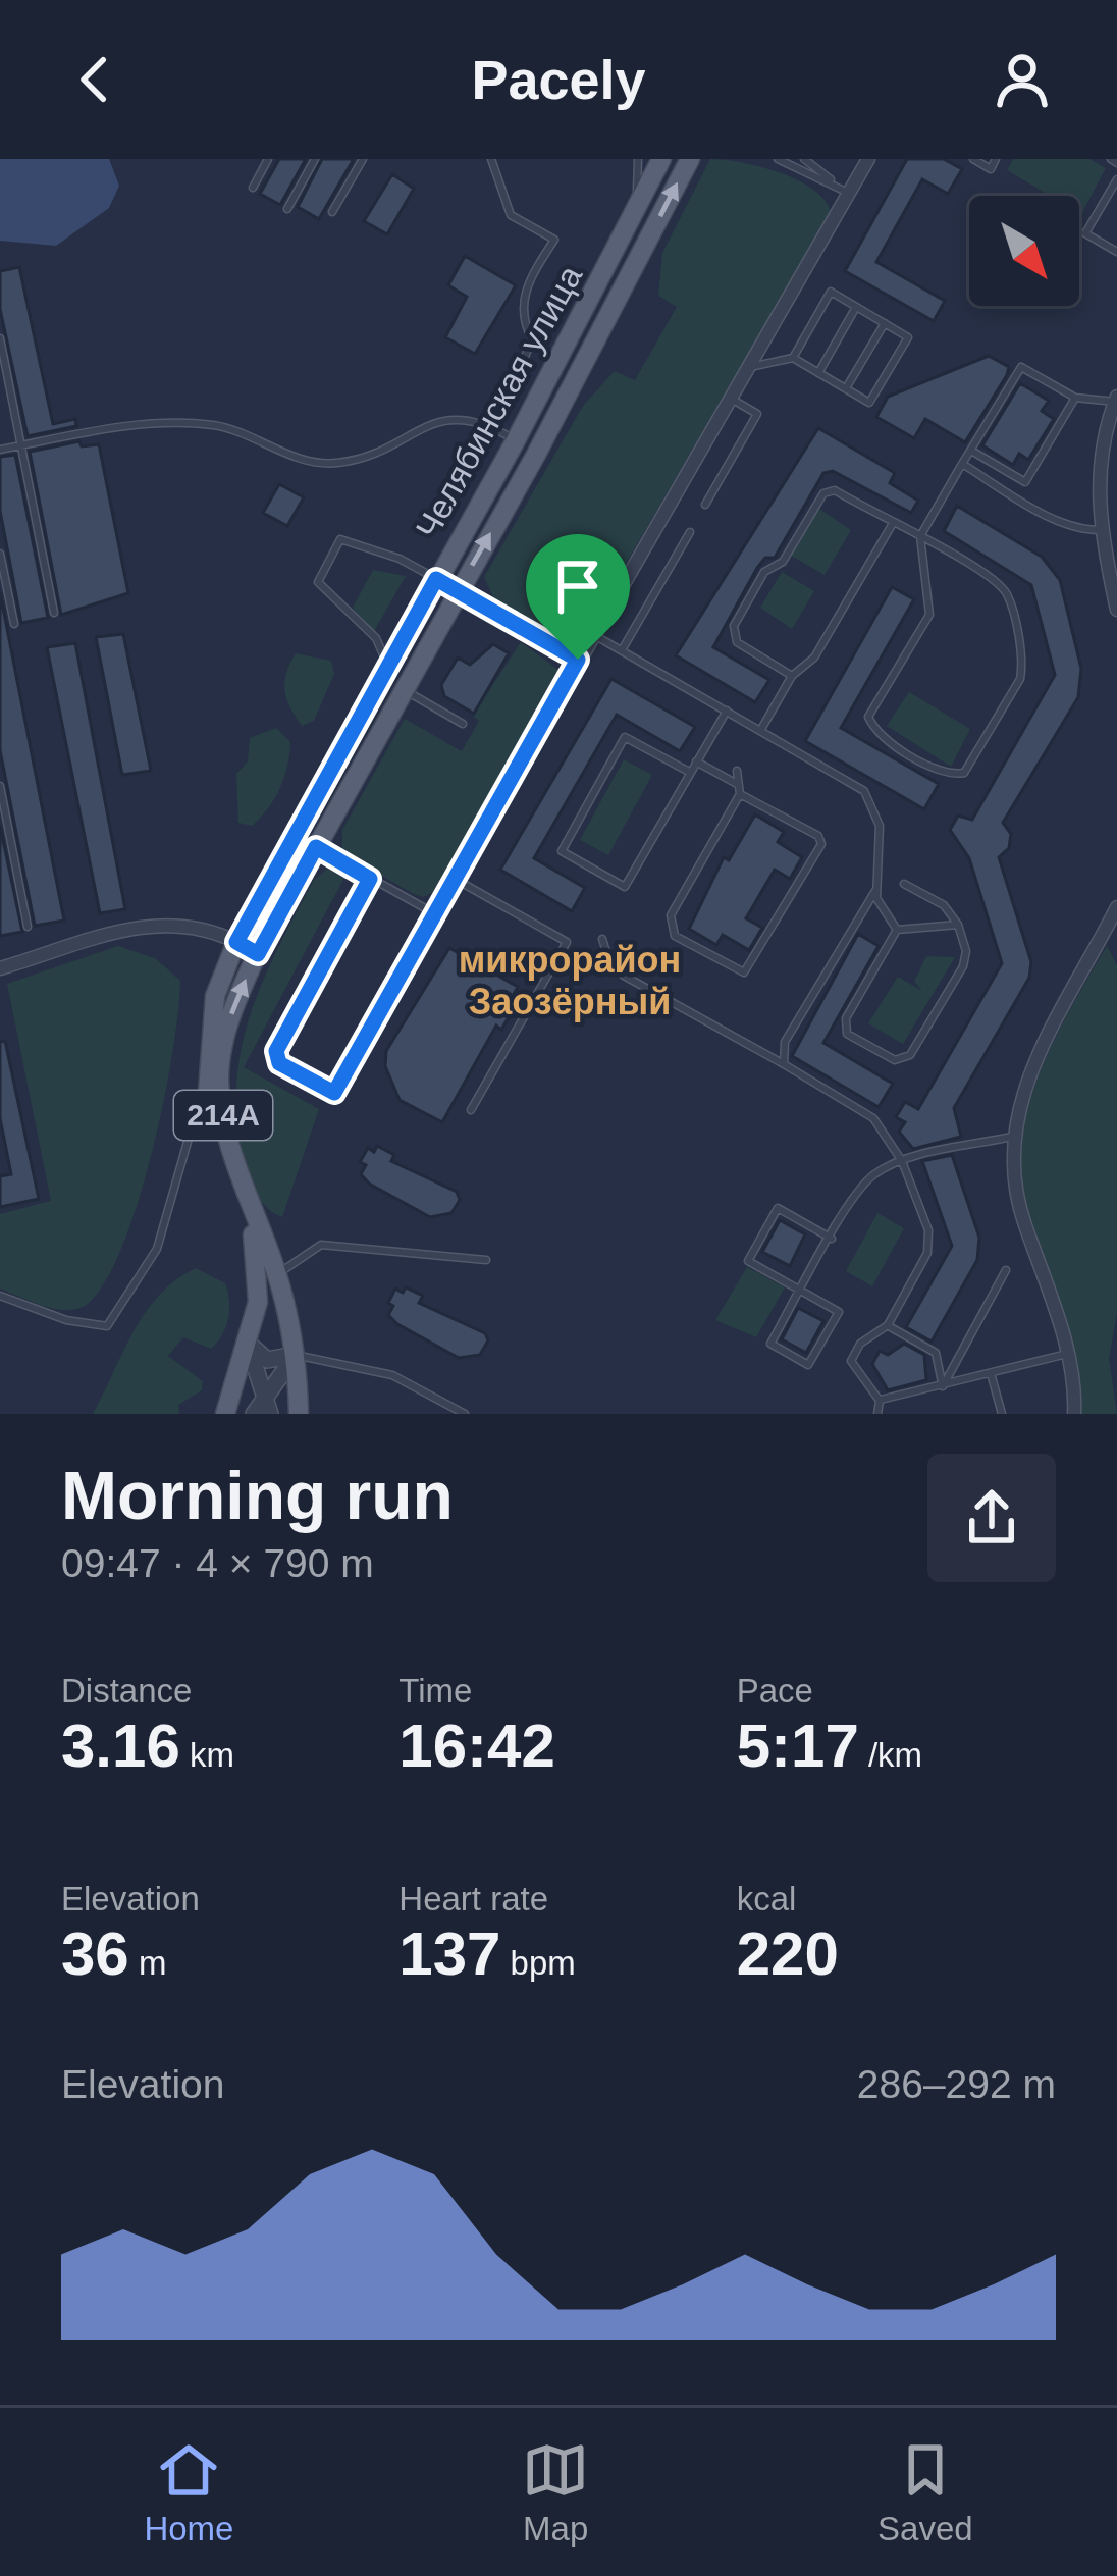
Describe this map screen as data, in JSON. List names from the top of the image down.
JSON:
{
  "streets": {
    "main road": ["Челябинская улица", "214А"]
  },
  "districts": ["микрорайон Заозёрный"],
  "north": "bottom right",
  "page": {
    "header": "Pacely",
    "heading": ["Morning run", "09:47 · 4 × 790 m"],
    "stats": [
      ["Distance", "3.16 km"],
      ["Time", "16:42"],
      ["Pace", "5:17 /km"],
      ["Elevation", "36 m"],
      ["Heart rate", "137 bpm"],
      ["kcal", "220"]
    ],
    "chart": ["Elevation", "286–292 m"],
    "tabs": ["Home", "Map", "Saved"]
  }
}
